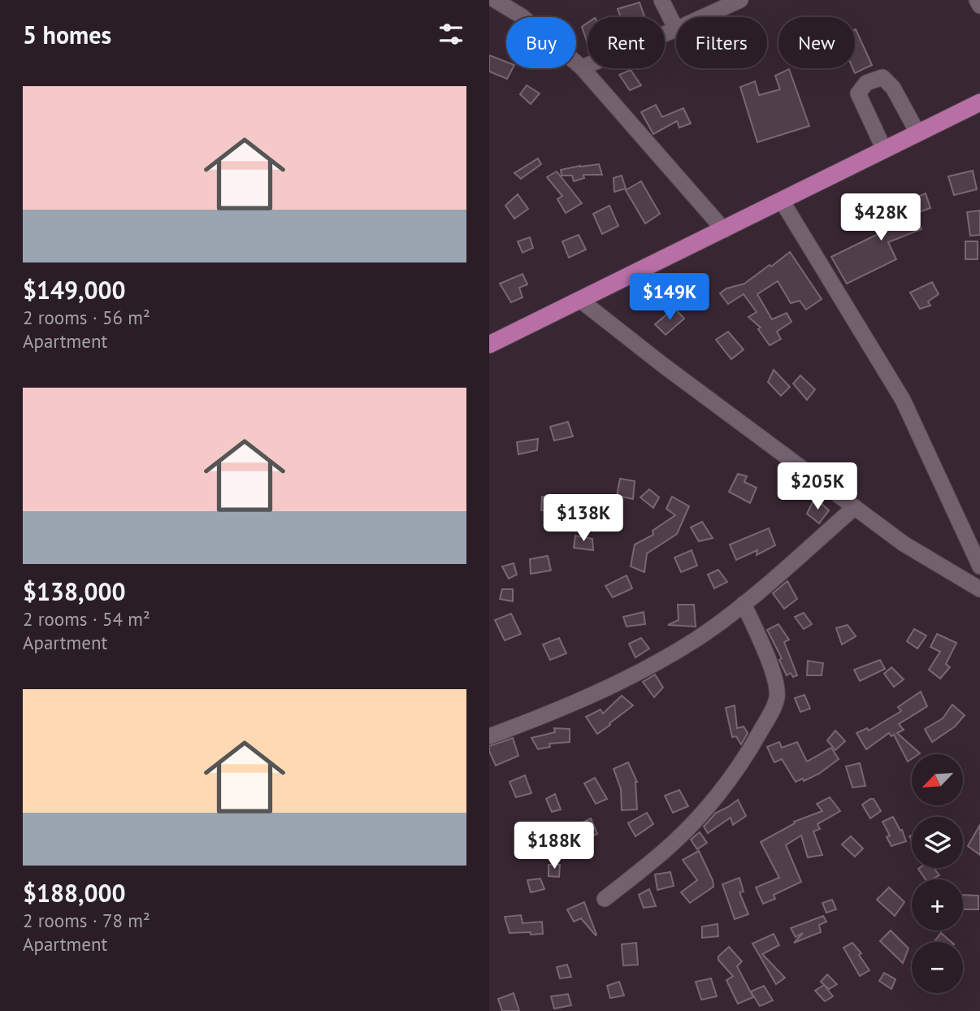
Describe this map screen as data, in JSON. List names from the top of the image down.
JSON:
{
  "north": "bottom left",
  "page": {
    "heading": "5 homes",
    "chip": [
      "Buy",
      "Rent",
      "Filters",
      "New"
    ],
    "list": [
      {
        "name": "$149,000",
        "note": "2 rooms · 56 m² · Apartment"
      },
      {
        "name": "$138,000",
        "note": "2 rooms · 54 m² · Apartment"
      },
      {
        "name": "$188,000",
        "note": "2 rooms · 78 m² · Apartment"
      }
    ],
    "price": [
      "$428K",
      "$149K",
      "$205K",
      "$138K",
      "$188K"
    ],
    "map_buttons": ["+", "−"]
  }
}
